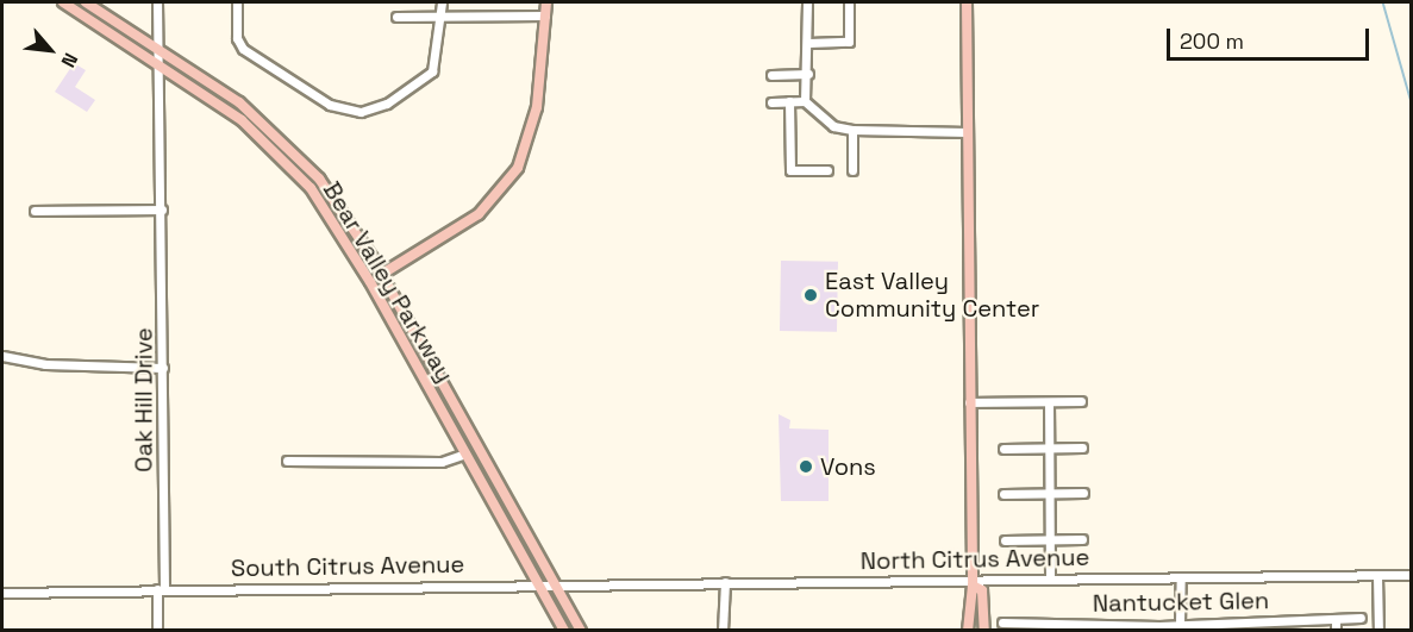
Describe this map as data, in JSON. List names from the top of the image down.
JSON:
{
  "streets": {
    "main road": ["Bear Valley Parkway"],
    "street": [
      "Oak Hill Drive",
      "North Citrus Avenue",
      "South Citrus Avenue",
      "Nantucket Glen"
    ]
  },
  "crossings": [
    ["Bear Valley Parkway", "Oak Hill Drive"],
    ["Bear Valley Parkway", "North Citrus Avenue"],
    ["Bear Valley Parkway", "South Citrus Avenue"],
    ["Oak Hill Drive", "South Citrus Avenue"],
    ["North Citrus Avenue", "South Citrus Avenue"]
  ],
  "places": ["East Valley Community Center", "Vons"],
  "scale_bar": "200 m",
  "north": "bottom right"
}
